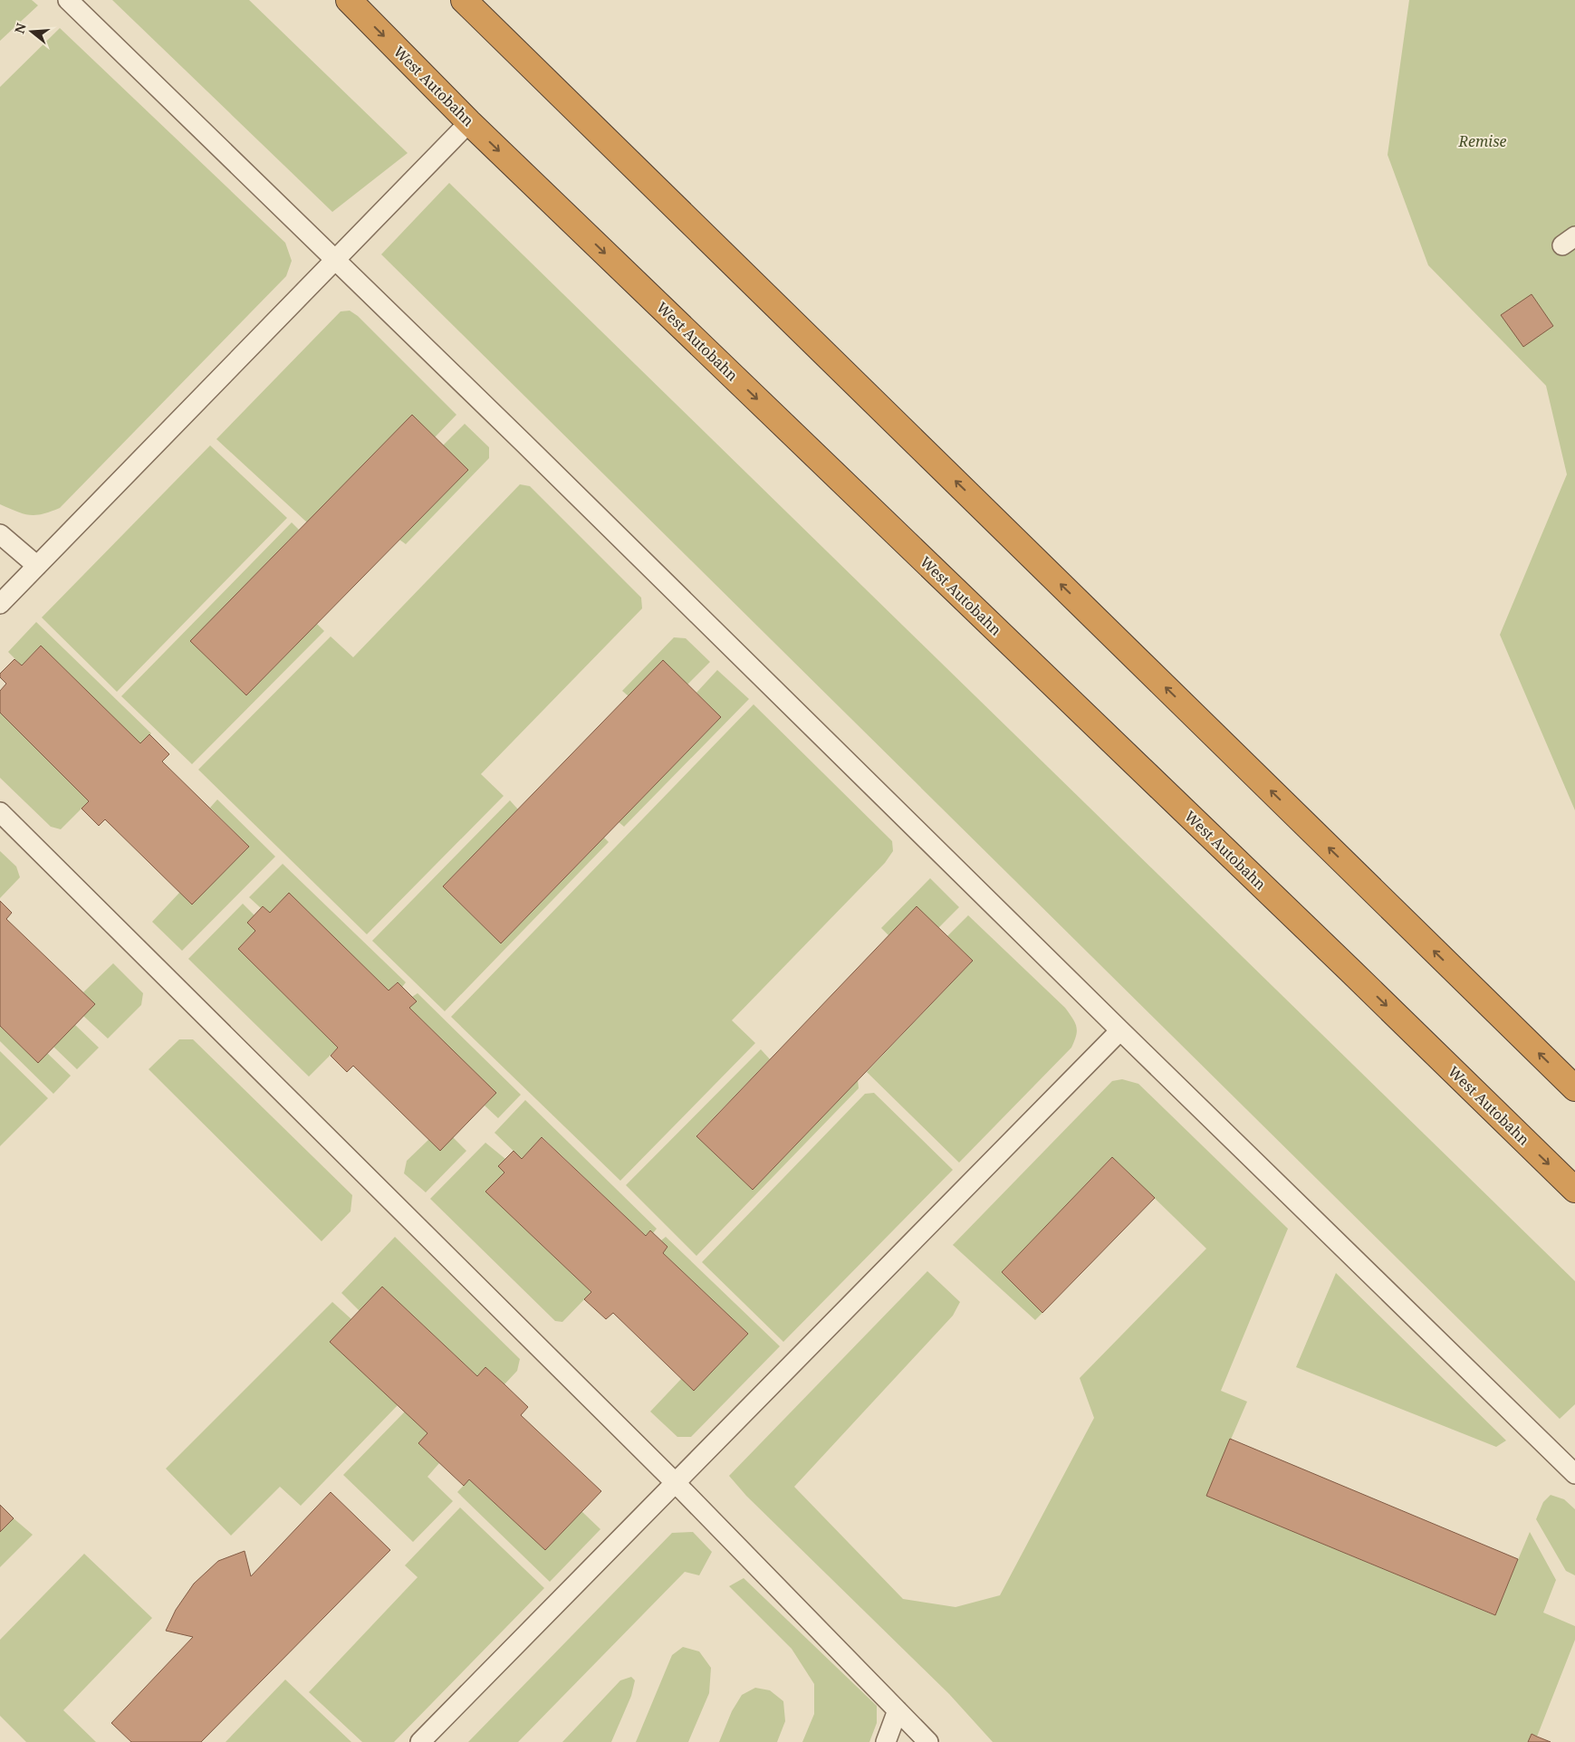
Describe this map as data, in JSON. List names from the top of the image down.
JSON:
{
  "streets": {
    "highway": ["West Autobahn"]
  },
  "parks": ["Remise"],
  "north": "left"
}
